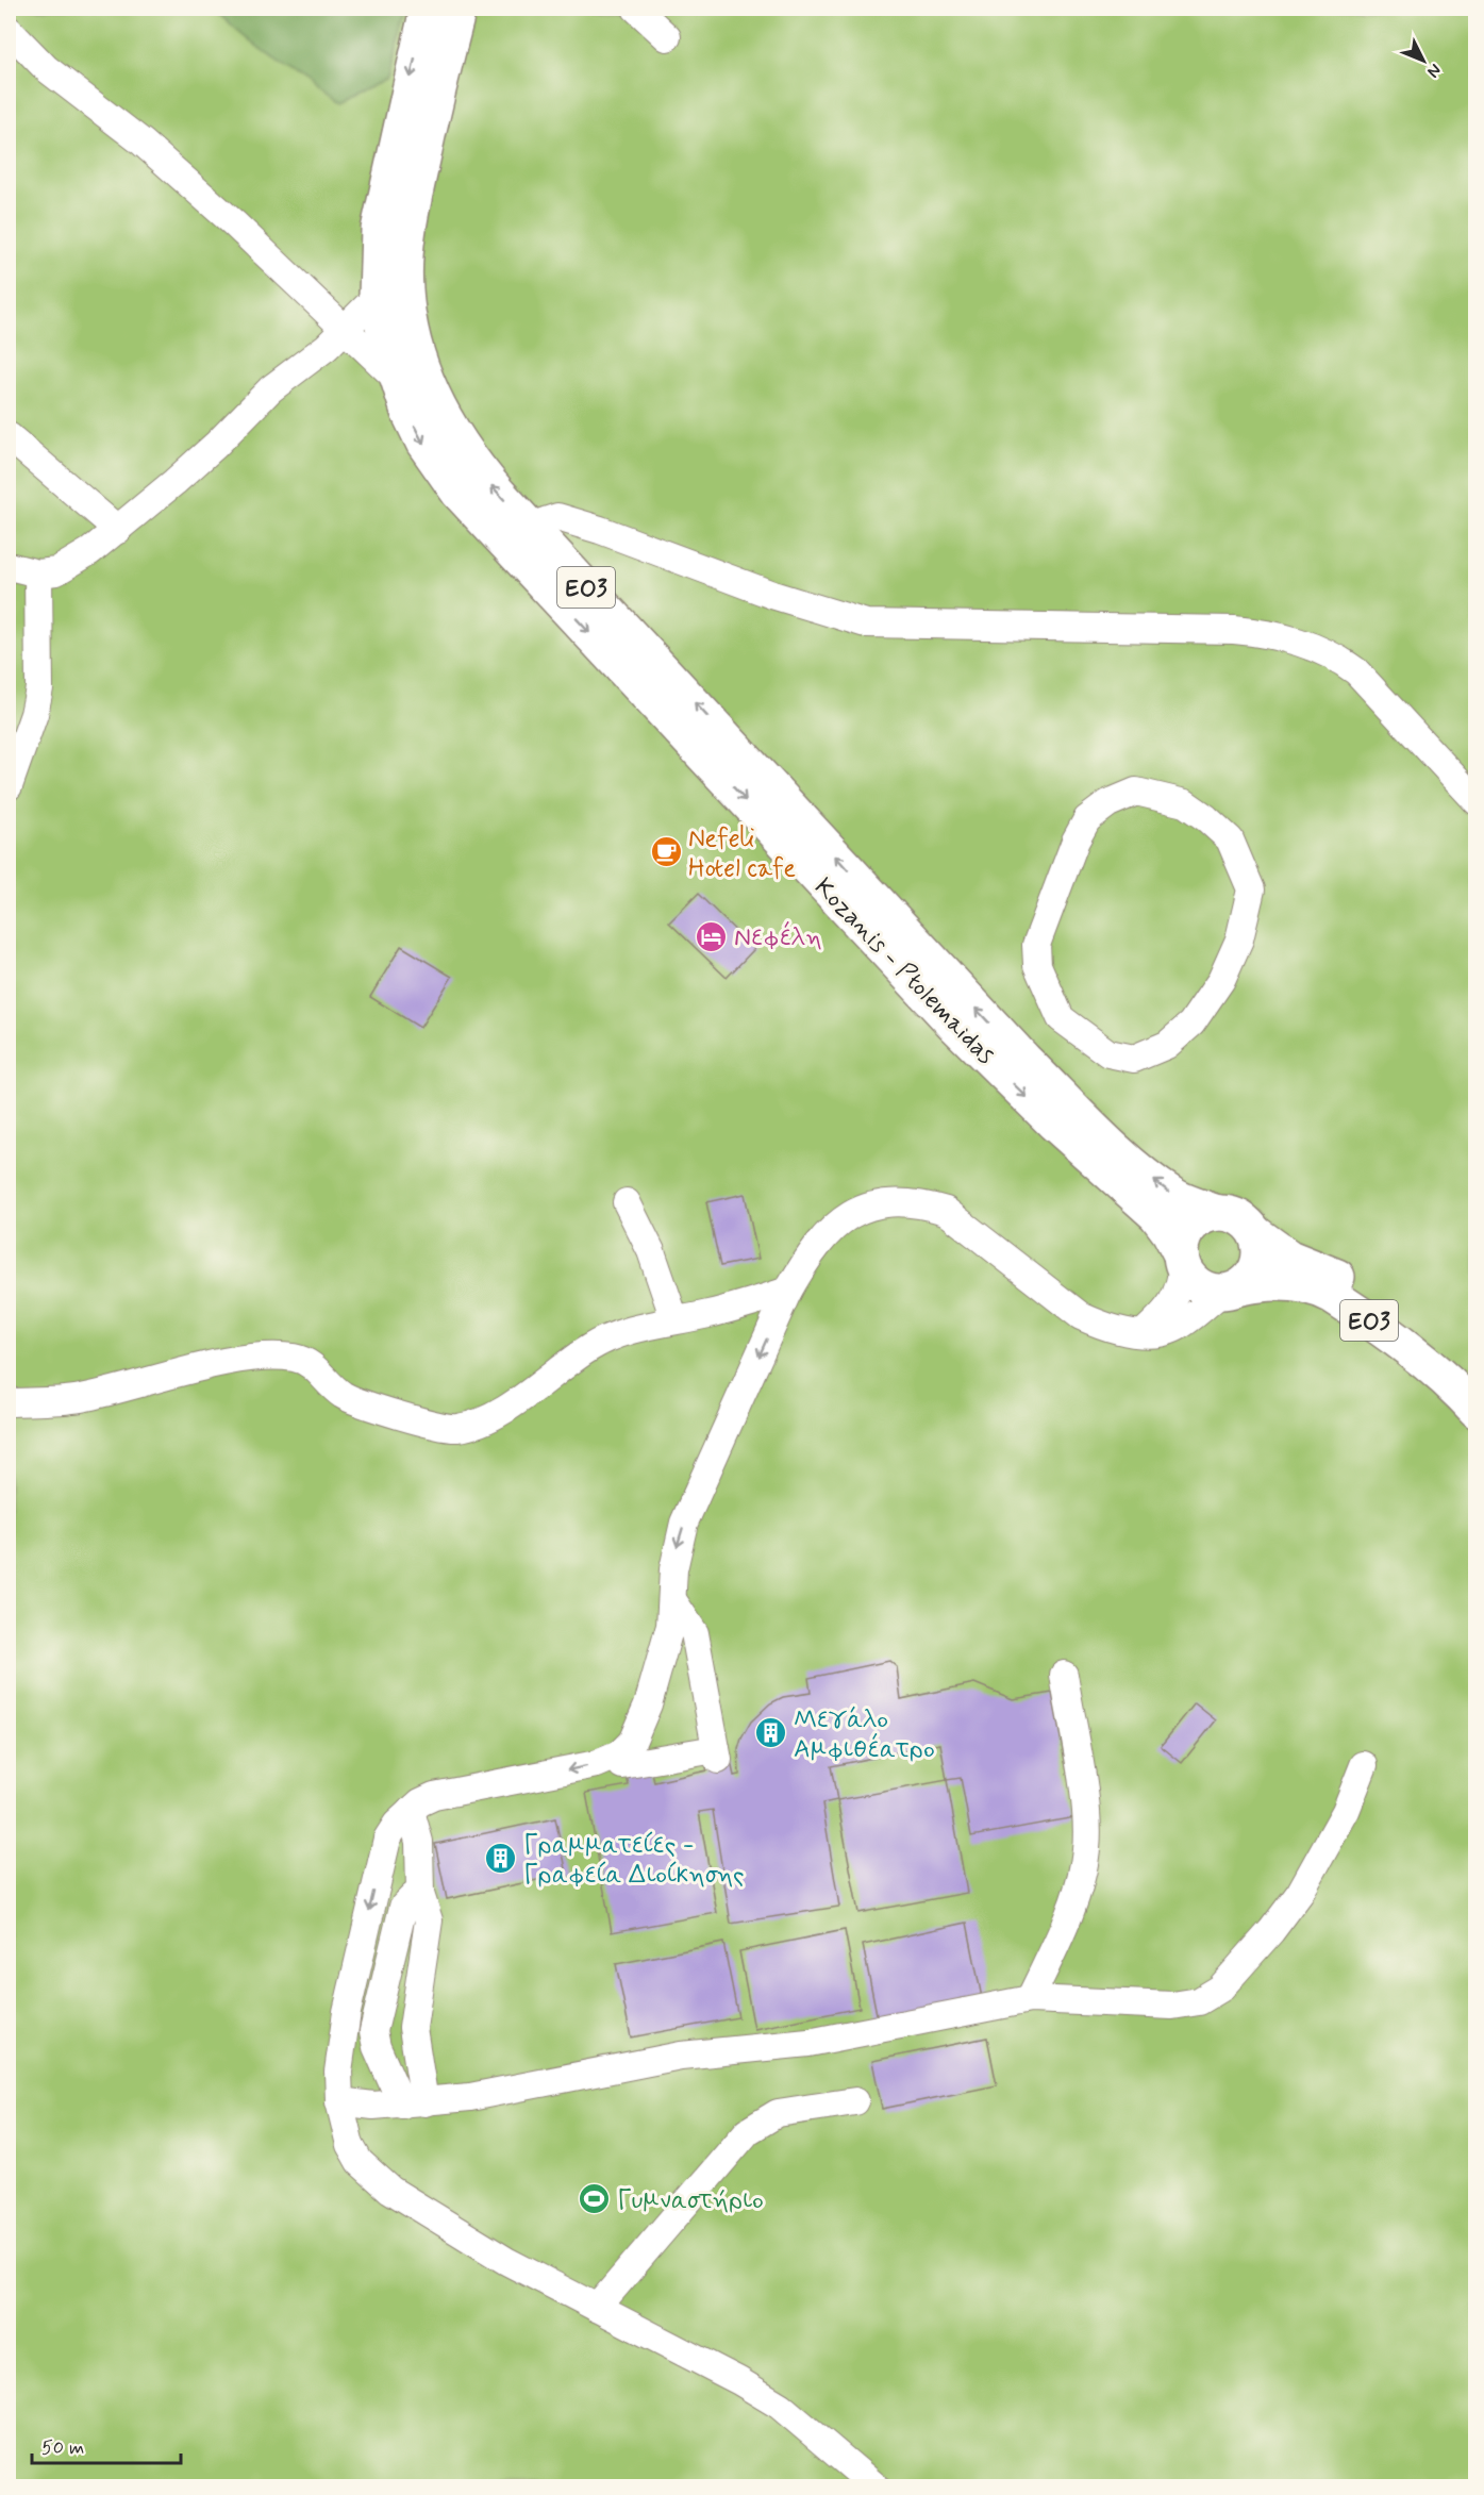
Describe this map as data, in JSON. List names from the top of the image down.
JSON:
{
  "streets": {
    "main road": ["ΕΟ3", "Kozanis - Ptolemaidas"]
  },
  "crossings": [
    ["ΕΟ3", "Kozanis - Ptolemaidas"]
  ],
  "places": {
    "cafe": ["Nefeli Hotel cafe"],
    "hotel": ["Νεφέλη"],
    "building": ["Μεγάλο Αμφιθέατρο", "Γραμματείες - Γραφεία Διοίκησης"],
    "sports": ["Γυμναστήριο"]
  },
  "scale_bar": "50 m",
  "north": "bottom right"
}
